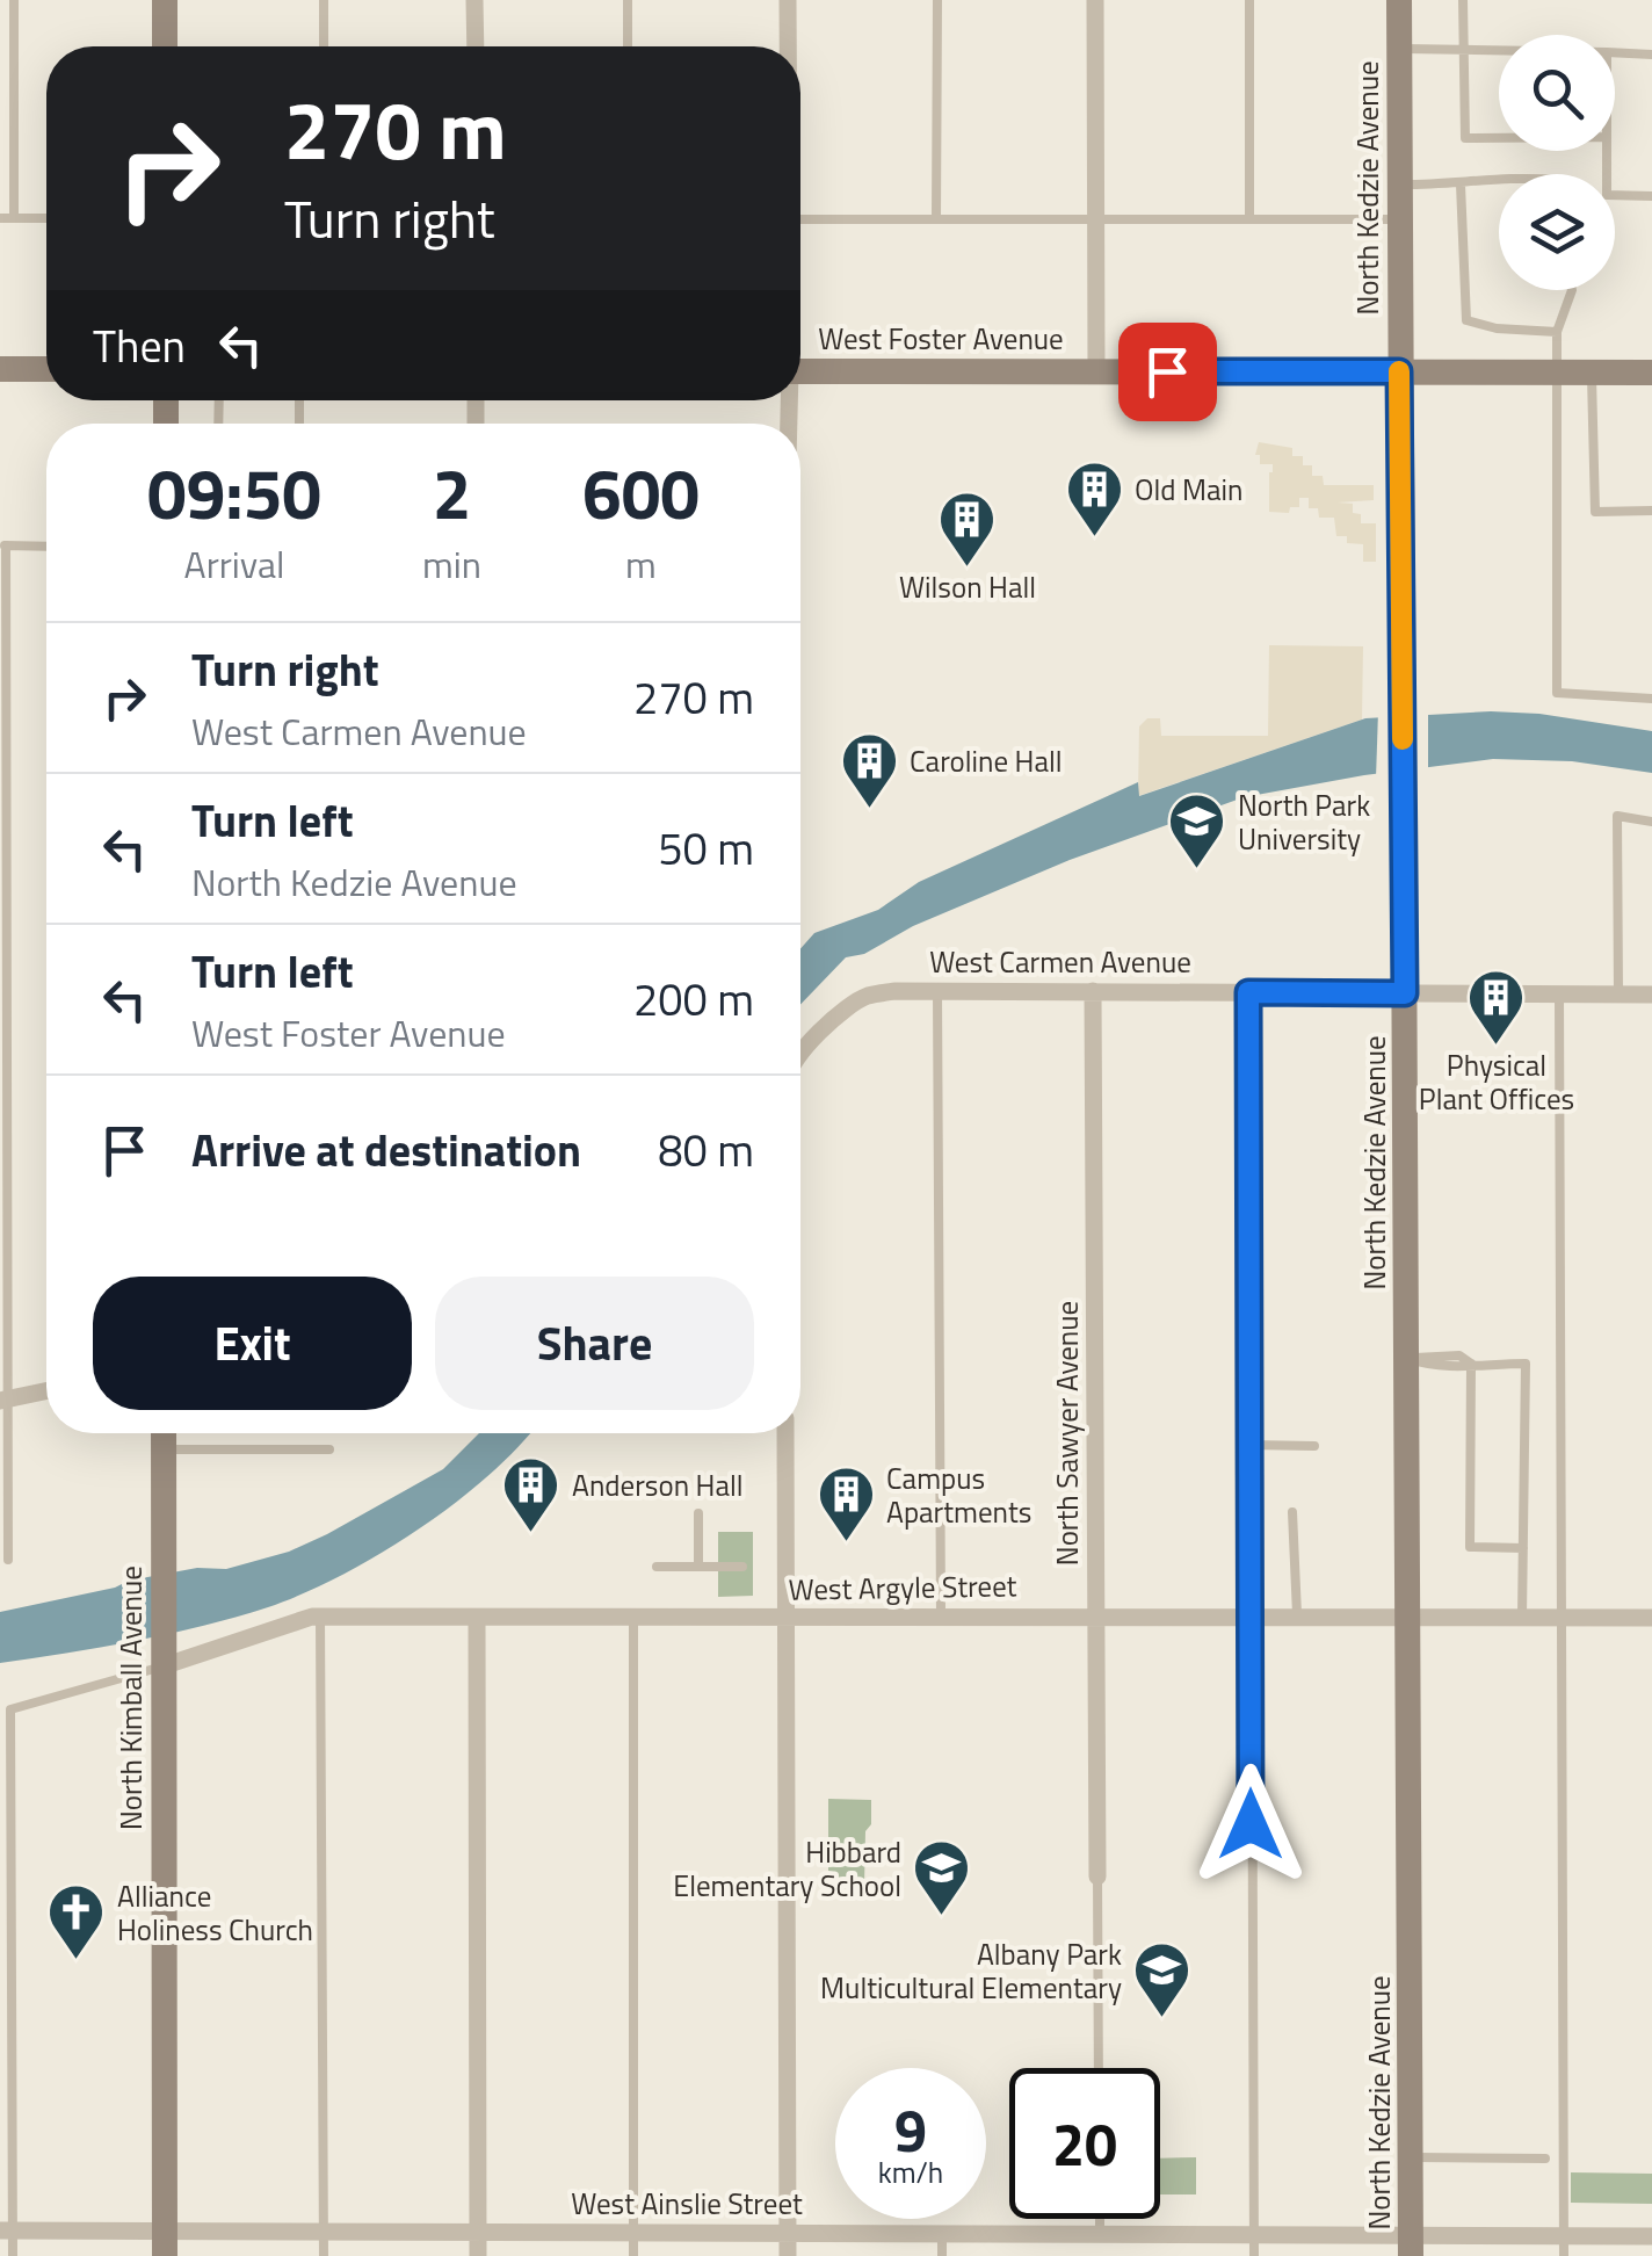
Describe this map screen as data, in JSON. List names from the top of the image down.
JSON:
{
  "streets": {
    "main road": ["North Kedzie Avenue", "West Foster Avenue", "North Kimball Avenue"],
    "street": [
      "West Carmen Avenue",
      "North Sawyer Avenue",
      "West Argyle Street",
      "West Ainslie Street"
    ]
  },
  "crossings": [
    ["North Kedzie Avenue", "West Foster Avenue"],
    ["North Kedzie Avenue", "West Carmen Avenue"],
    ["North Kedzie Avenue", "West Argyle Street"],
    ["North Kedzie Avenue", "West Ainslie Street"],
    ["West Carmen Avenue", "North Sawyer Avenue"],
    ["North Sawyer Avenue", "West Argyle Street"],
    ["West Argyle Street", "North Kimball Avenue"],
    ["North Kimball Avenue", "West Ainslie Street"]
  ],
  "places": {
    "building": [
      "Old Main",
      "Wilson Hall",
      "Caroline Hall",
      "Physical Plant Offices",
      "Anderson Hall",
      "Campus Apartments"
    ],
    "school or university": ["North Park University", "Hibbard Elementary School", "Albany Park Multicultural Elementary"],
    "church": ["Alliance Holiness Church"]
  },
  "page": {
    "turn": ["270 m", "Turn right"],
    "then": "Then",
    "eta": [
      "09:50",
      "Arrival",
      "2",
      "min",
      "600",
      "m"
    ],
    "list": [
      {
        "name": "Turn right",
        "note": "West Carmen Avenue",
        "value": "270 m"
      },
      {
        "name": "Turn left",
        "note": "North Kedzie Avenue",
        "value": "50 m"
      },
      {
        "name": "Turn left",
        "note": "West Foster Avenue",
        "value": "200 m"
      },
      {
        "name": "Arrive at destination",
        "value": "80 m"
      }
    ],
    "buttons": ["Exit", "Share"],
    "speed": "9 km/h",
    "limit": "20"
  }
}
